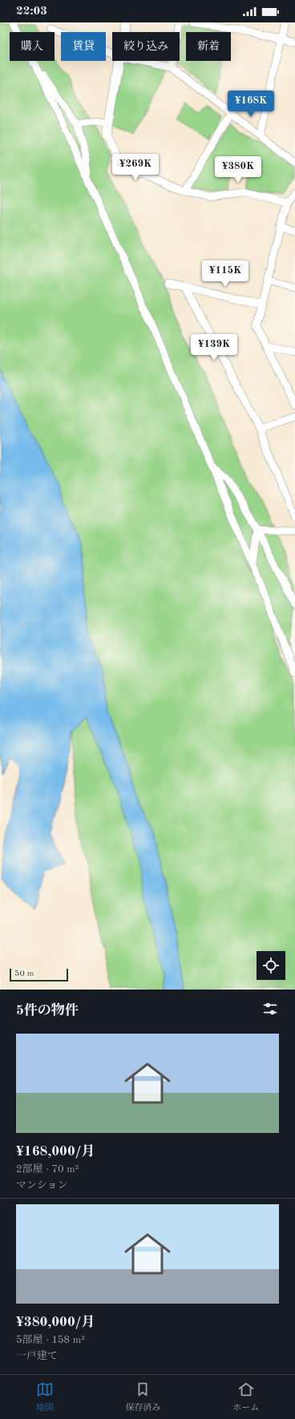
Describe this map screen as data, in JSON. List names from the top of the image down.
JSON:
{
  "scale_bar": "50 m",
  "page": {
    "status": "22:03",
    "chip": [
      "購入",
      "賃貸",
      "絞り込み",
      "新着"
    ],
    "price": [
      "¥168K",
      "¥269K",
      "¥380K",
      "¥115K",
      "¥139K"
    ],
    "scale": "50 m",
    "heading": "5件の物件",
    "list": [
      {
        "name": "¥168,000/月",
        "note": "2部屋 · 70 m² · マンション"
      },
      {
        "name": "¥380,000/月",
        "note": "5部屋 · 158 m² · 一戸建て"
      }
    ],
    "tabs": ["地図", "保存済み", "ホーム"]
  }
}
